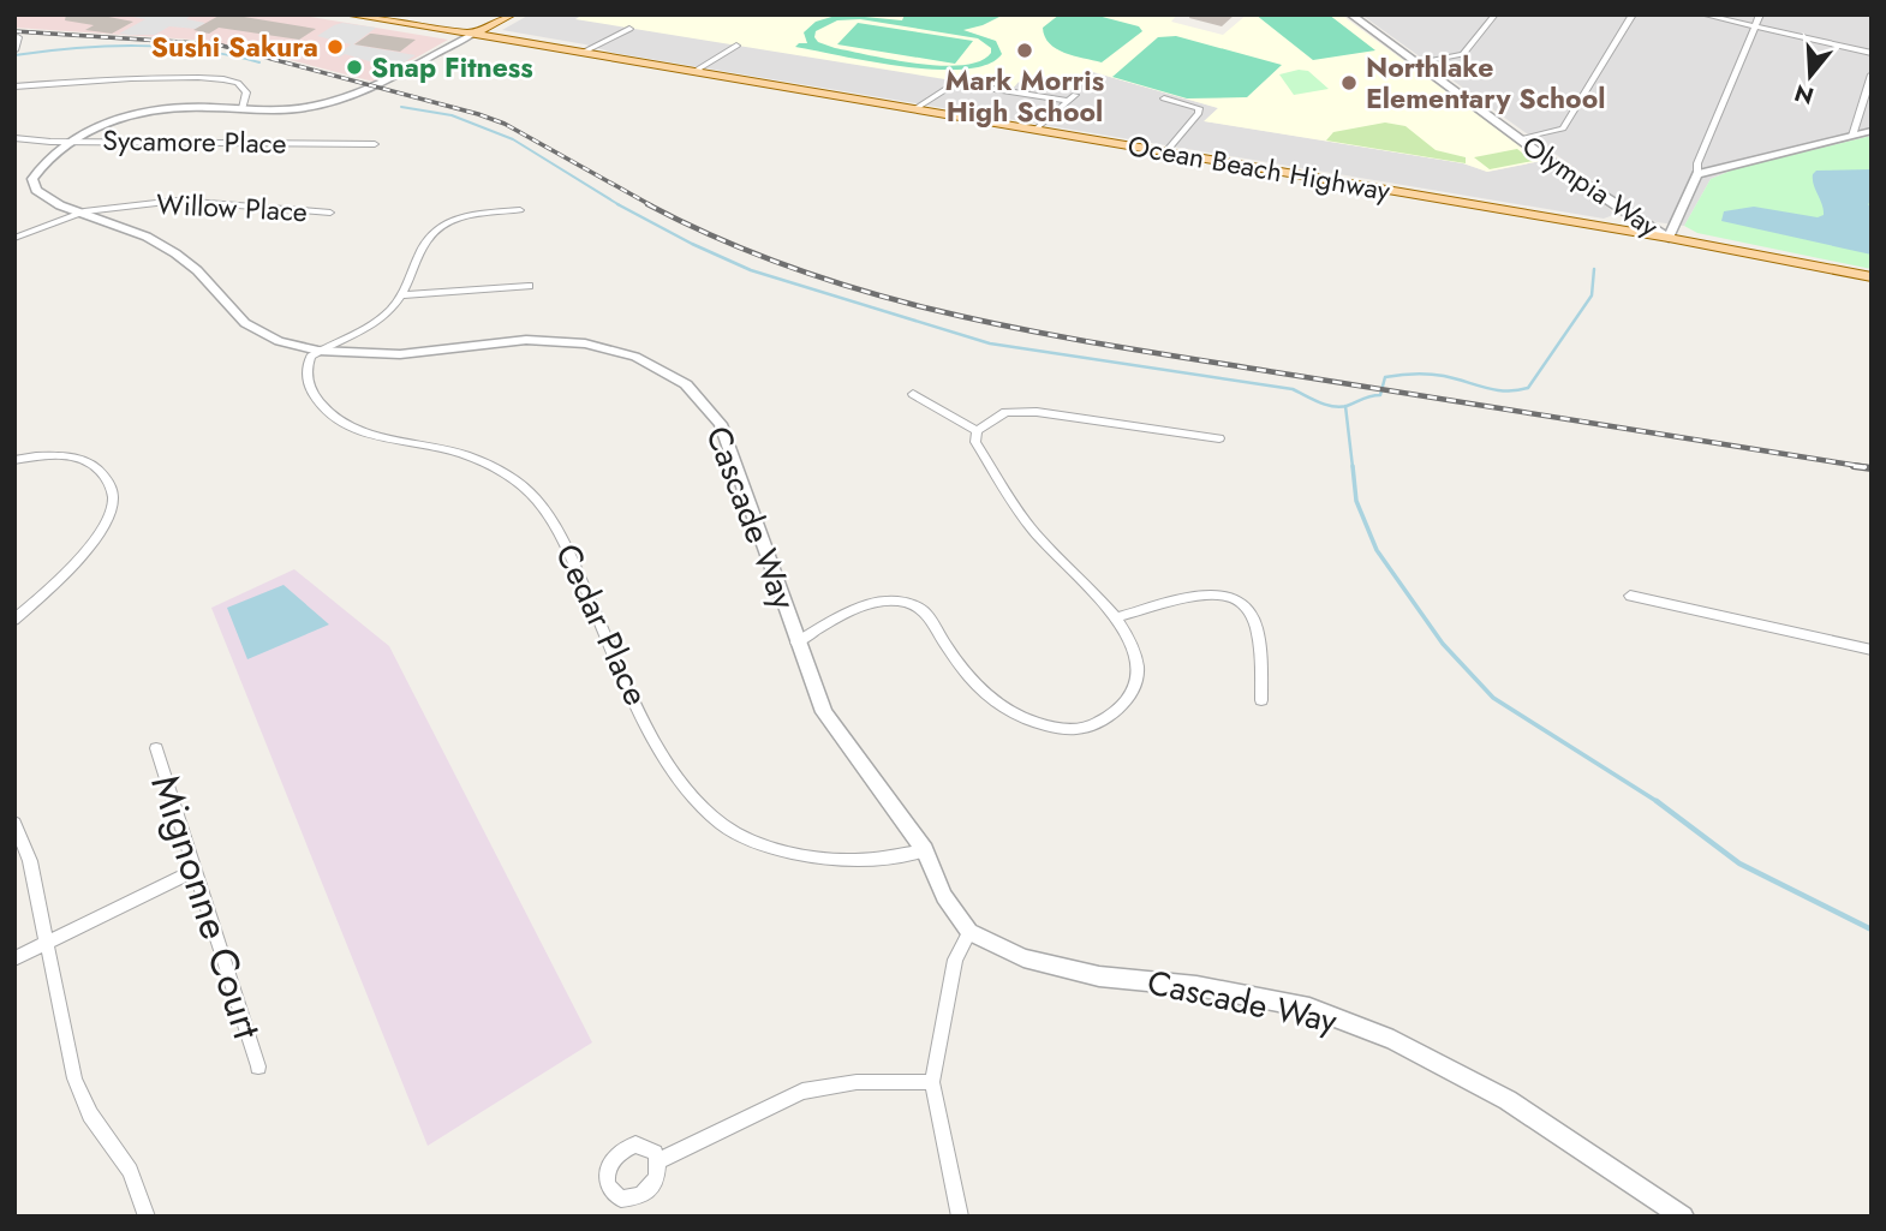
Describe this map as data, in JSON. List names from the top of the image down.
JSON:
{
  "streets": {
    "main road": ["Ocean Beach Highway"],
    "street": [
      "Sycamore Place",
      "Olympia Way",
      "Willow Place",
      "Cascade Way",
      "Cedar Place",
      "Mignonne Court"
    ]
  },
  "crossings": [
    ["Sycamore Place", "Cascade Way"],
    ["Ocean Beach Highway", "Olympia Way"],
    ["Ocean Beach Highway", "Cascade Way"],
    ["Willow Place", "Cascade Way"],
    ["Cascade Way", "Cedar Place"]
  ],
  "places": [
    "Sushi Sakura",
    "Mark Morris High School",
    "Snap Fitness",
    "Northlake Elementary School"
  ],
  "north": "bottom"
}
